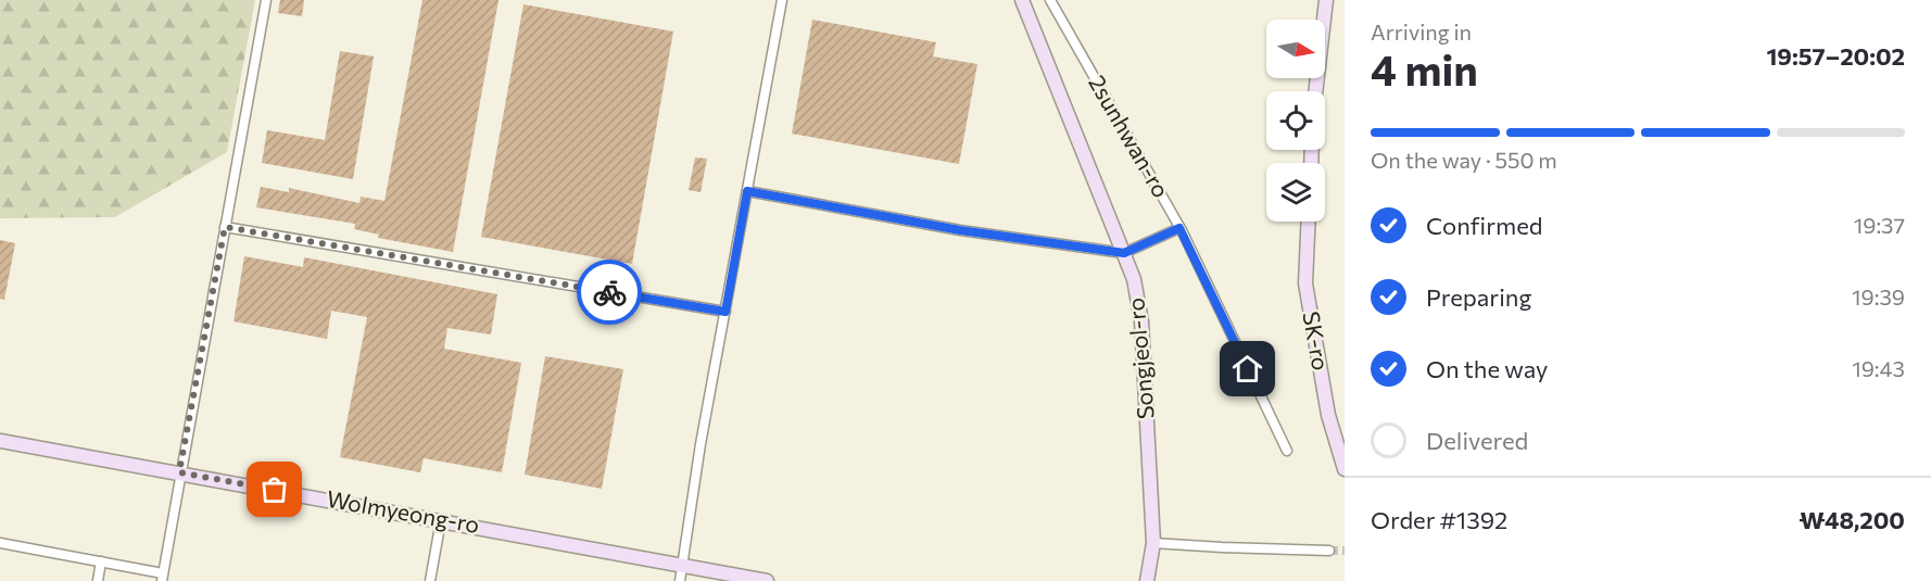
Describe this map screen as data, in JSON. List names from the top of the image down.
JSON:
{
  "streets": {
    "street": [
      "2sunhwan-ro",
      "SK-ro",
      "Songjeol-ro",
      "Wolmyeong-ro"
    ]
  },
  "north": "right",
  "page": {
    "heading": ["4 min", "Arriving in", "19:57–20:02"],
    "panel": ["Order #1392", "₩48,200"],
    "bar": "On the way · 550 m",
    "list": [
      ["Confirmed", "19:37"],
      ["Preparing", "19:39"],
      ["On the way", "19:43"],
      "Delivered"
    ]
  }
}
